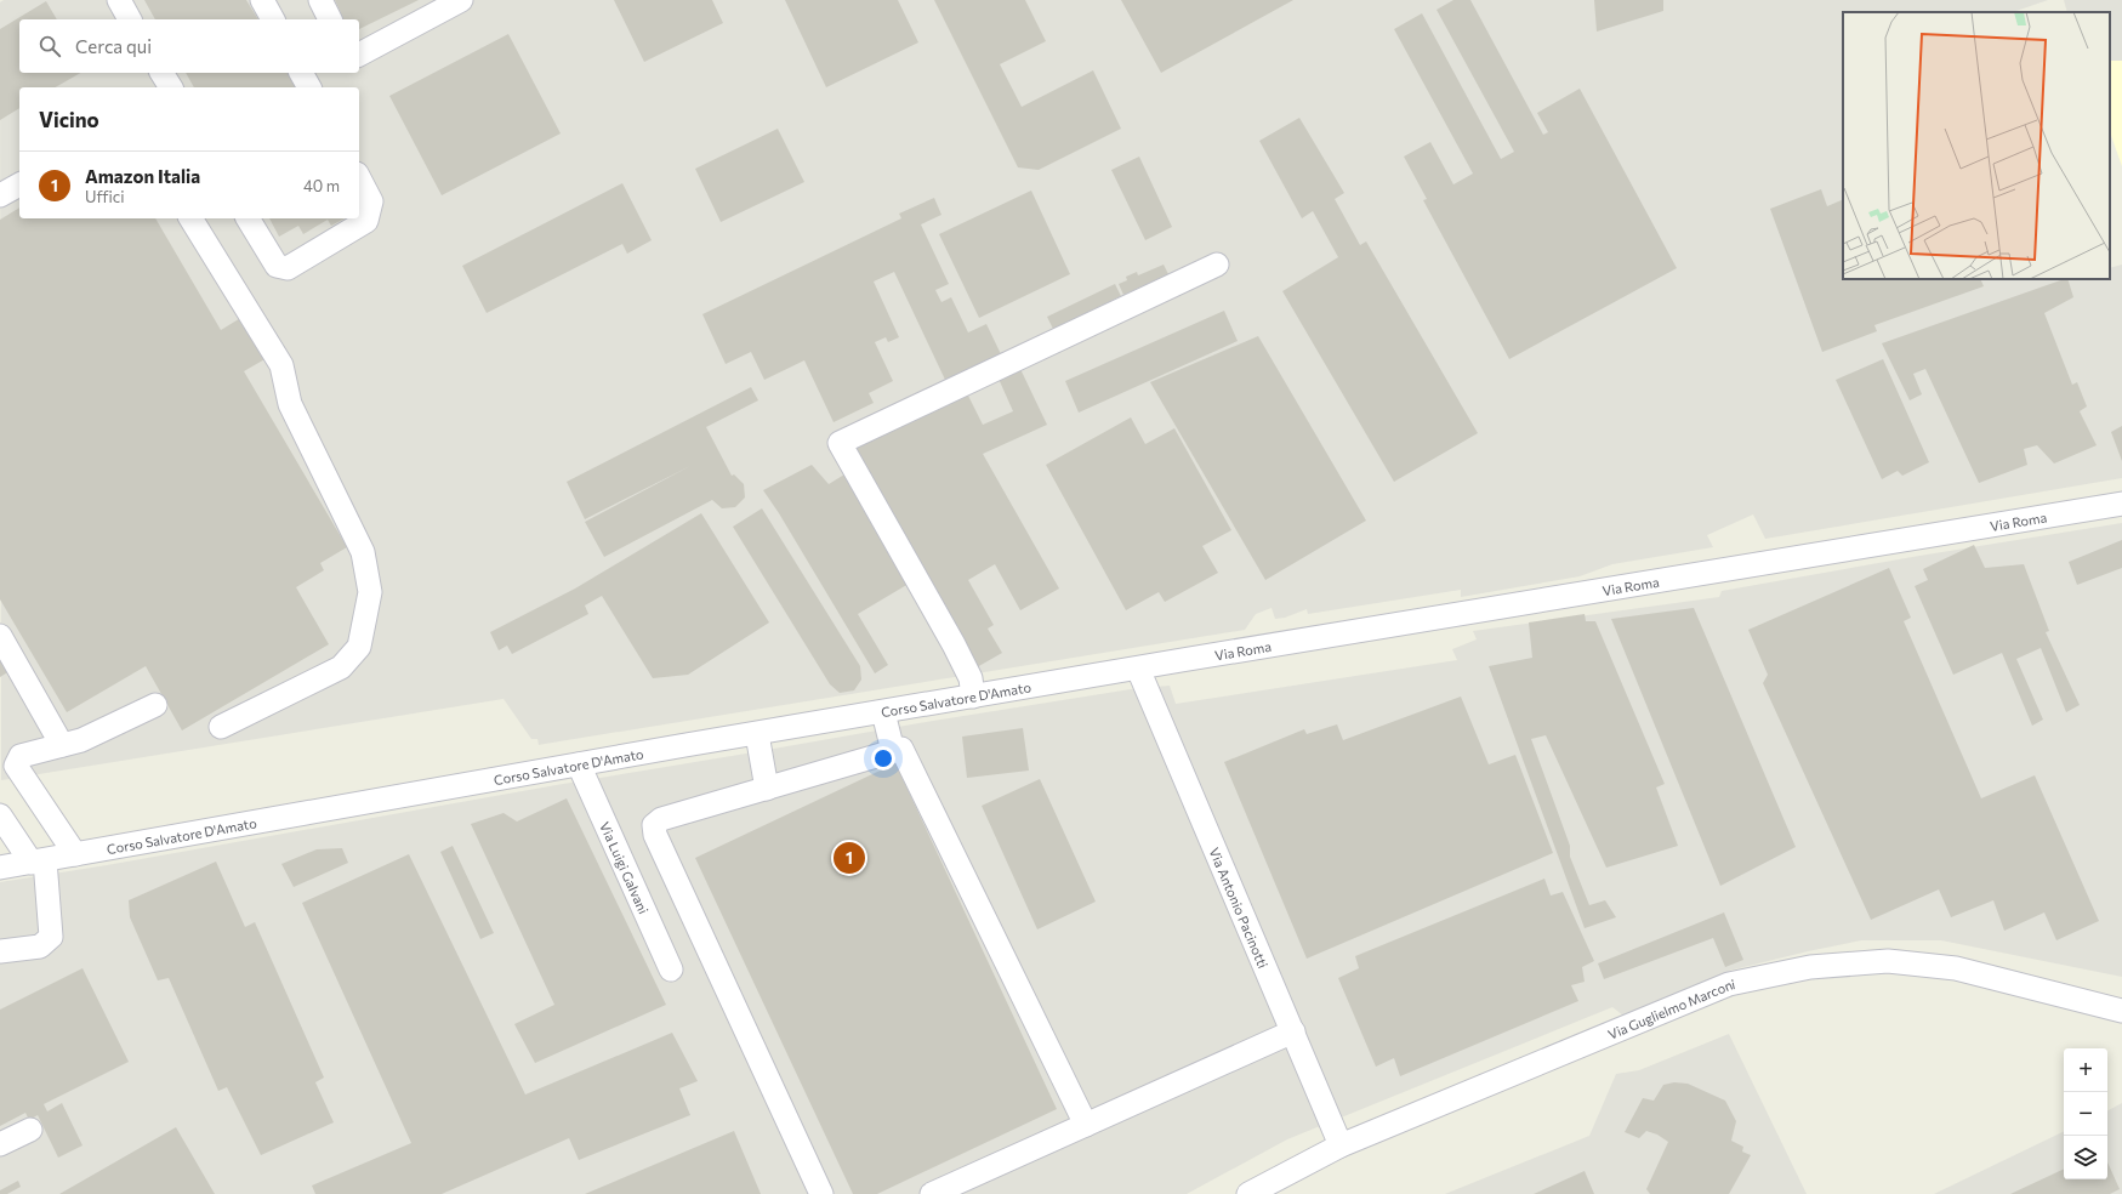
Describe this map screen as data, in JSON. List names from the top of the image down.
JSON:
{
  "streets": {
    "street": [
      "Via Roma",
      "Corso Salvatore D'Amato",
      "Via Luigi Galvani",
      "Via Antonio Pacinotti",
      "Via Guglielmo Marconi"
    ]
  },
  "crossings": [
    ["Via Roma", "Corso Salvatore D'Amato"],
    ["Via Roma", "Via Antonio Pacinotti"],
    ["Corso Salvatore D'Amato", "Via Luigi Galvani"],
    ["Corso Salvatore D'Amato", "Via Antonio Pacinotti"],
    ["Via Antonio Pacinotti", "Via Guglielmo Marconi"]
  ],
  "page": {
    "search": "Cerca qui",
    "heading": "Vicino",
    "list": [
      {
        "mark": "1",
        "name": "Amazon Italia",
        "note": "Uffici",
        "value": "40 m"
      }
    ],
    "pins": "1",
    "map_buttons": ["+", "−"]
  }
}
